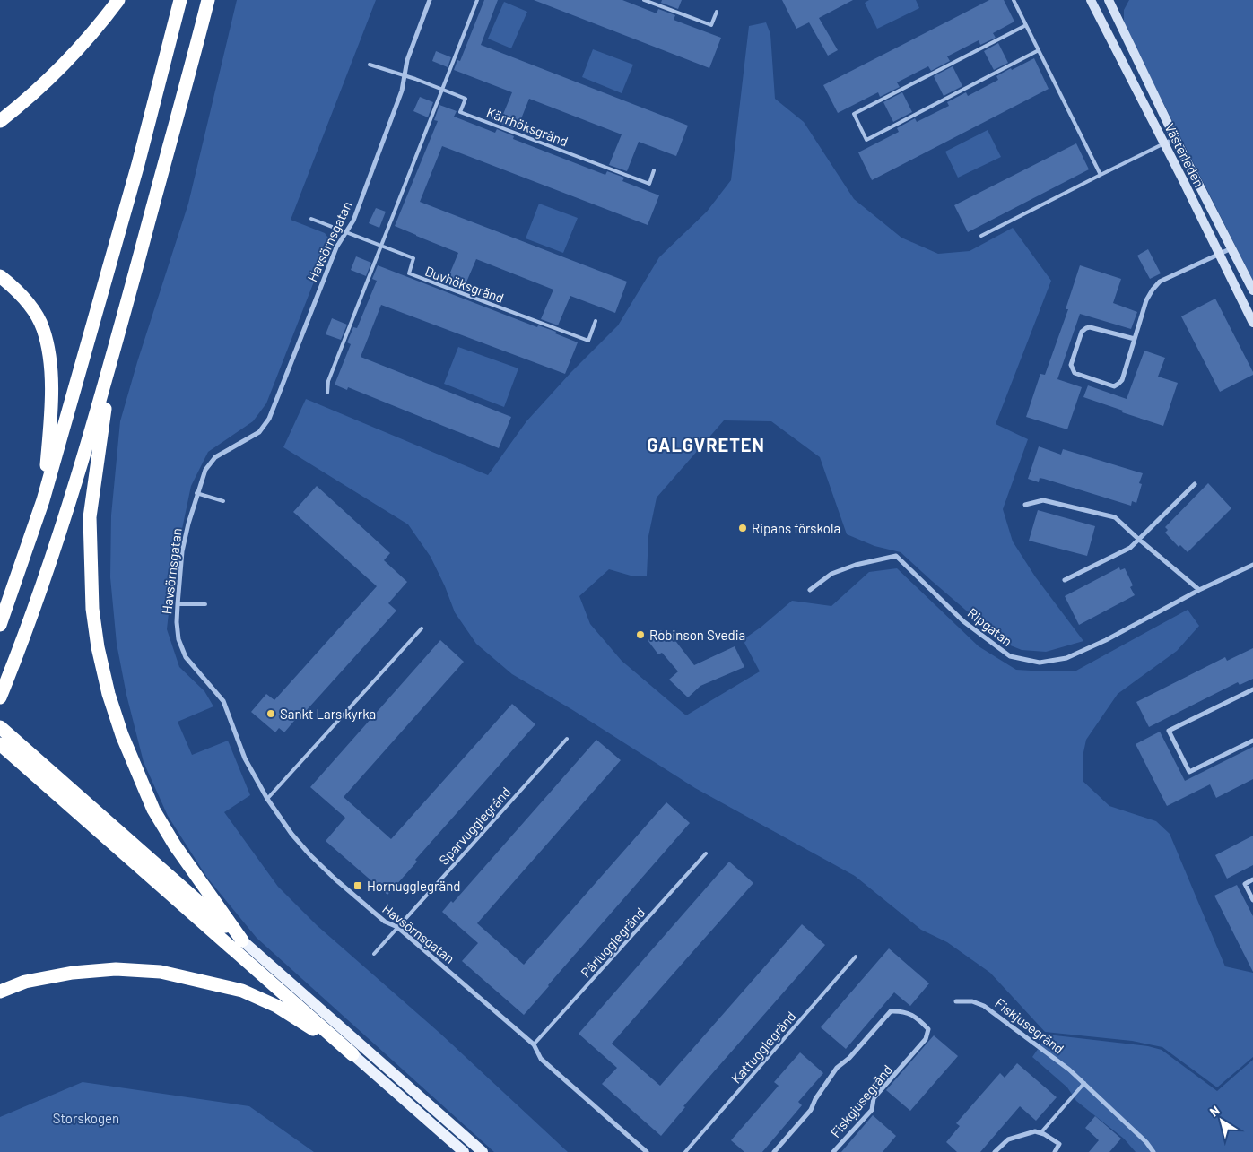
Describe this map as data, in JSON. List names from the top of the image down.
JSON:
{
  "streets": {
    "street": [
      "Västerleden",
      "Havsörnsgatan",
      "Ripgatan",
      "Fiskjusegränd",
      "Fiskgjusegränd"
    ],
    "lane": [
      "Kärrhöksgränd",
      "Duvhöksgränd",
      "Sparvugglegränd",
      "Pärlugglegränd",
      "Kattugglegränd"
    ]
  },
  "crossings": [
    ["Kärrhöksgränd", "Havsörnsgatan"],
    ["Havsörnsgatan", "Duvhöksgränd"],
    ["Havsörnsgatan", "Sparvugglegränd"],
    ["Havsörnsgatan", "Pärlugglegränd"]
  ],
  "districts": ["GALGVRETEN"],
  "parks": ["Storskogen"],
  "places": {
    "other": ["Ripans förskola", "Robinson Svedia", "Sankt Lars kyrka"],
    "transit": ["Hornugglegränd"]
  },
  "north": "top left"
}
